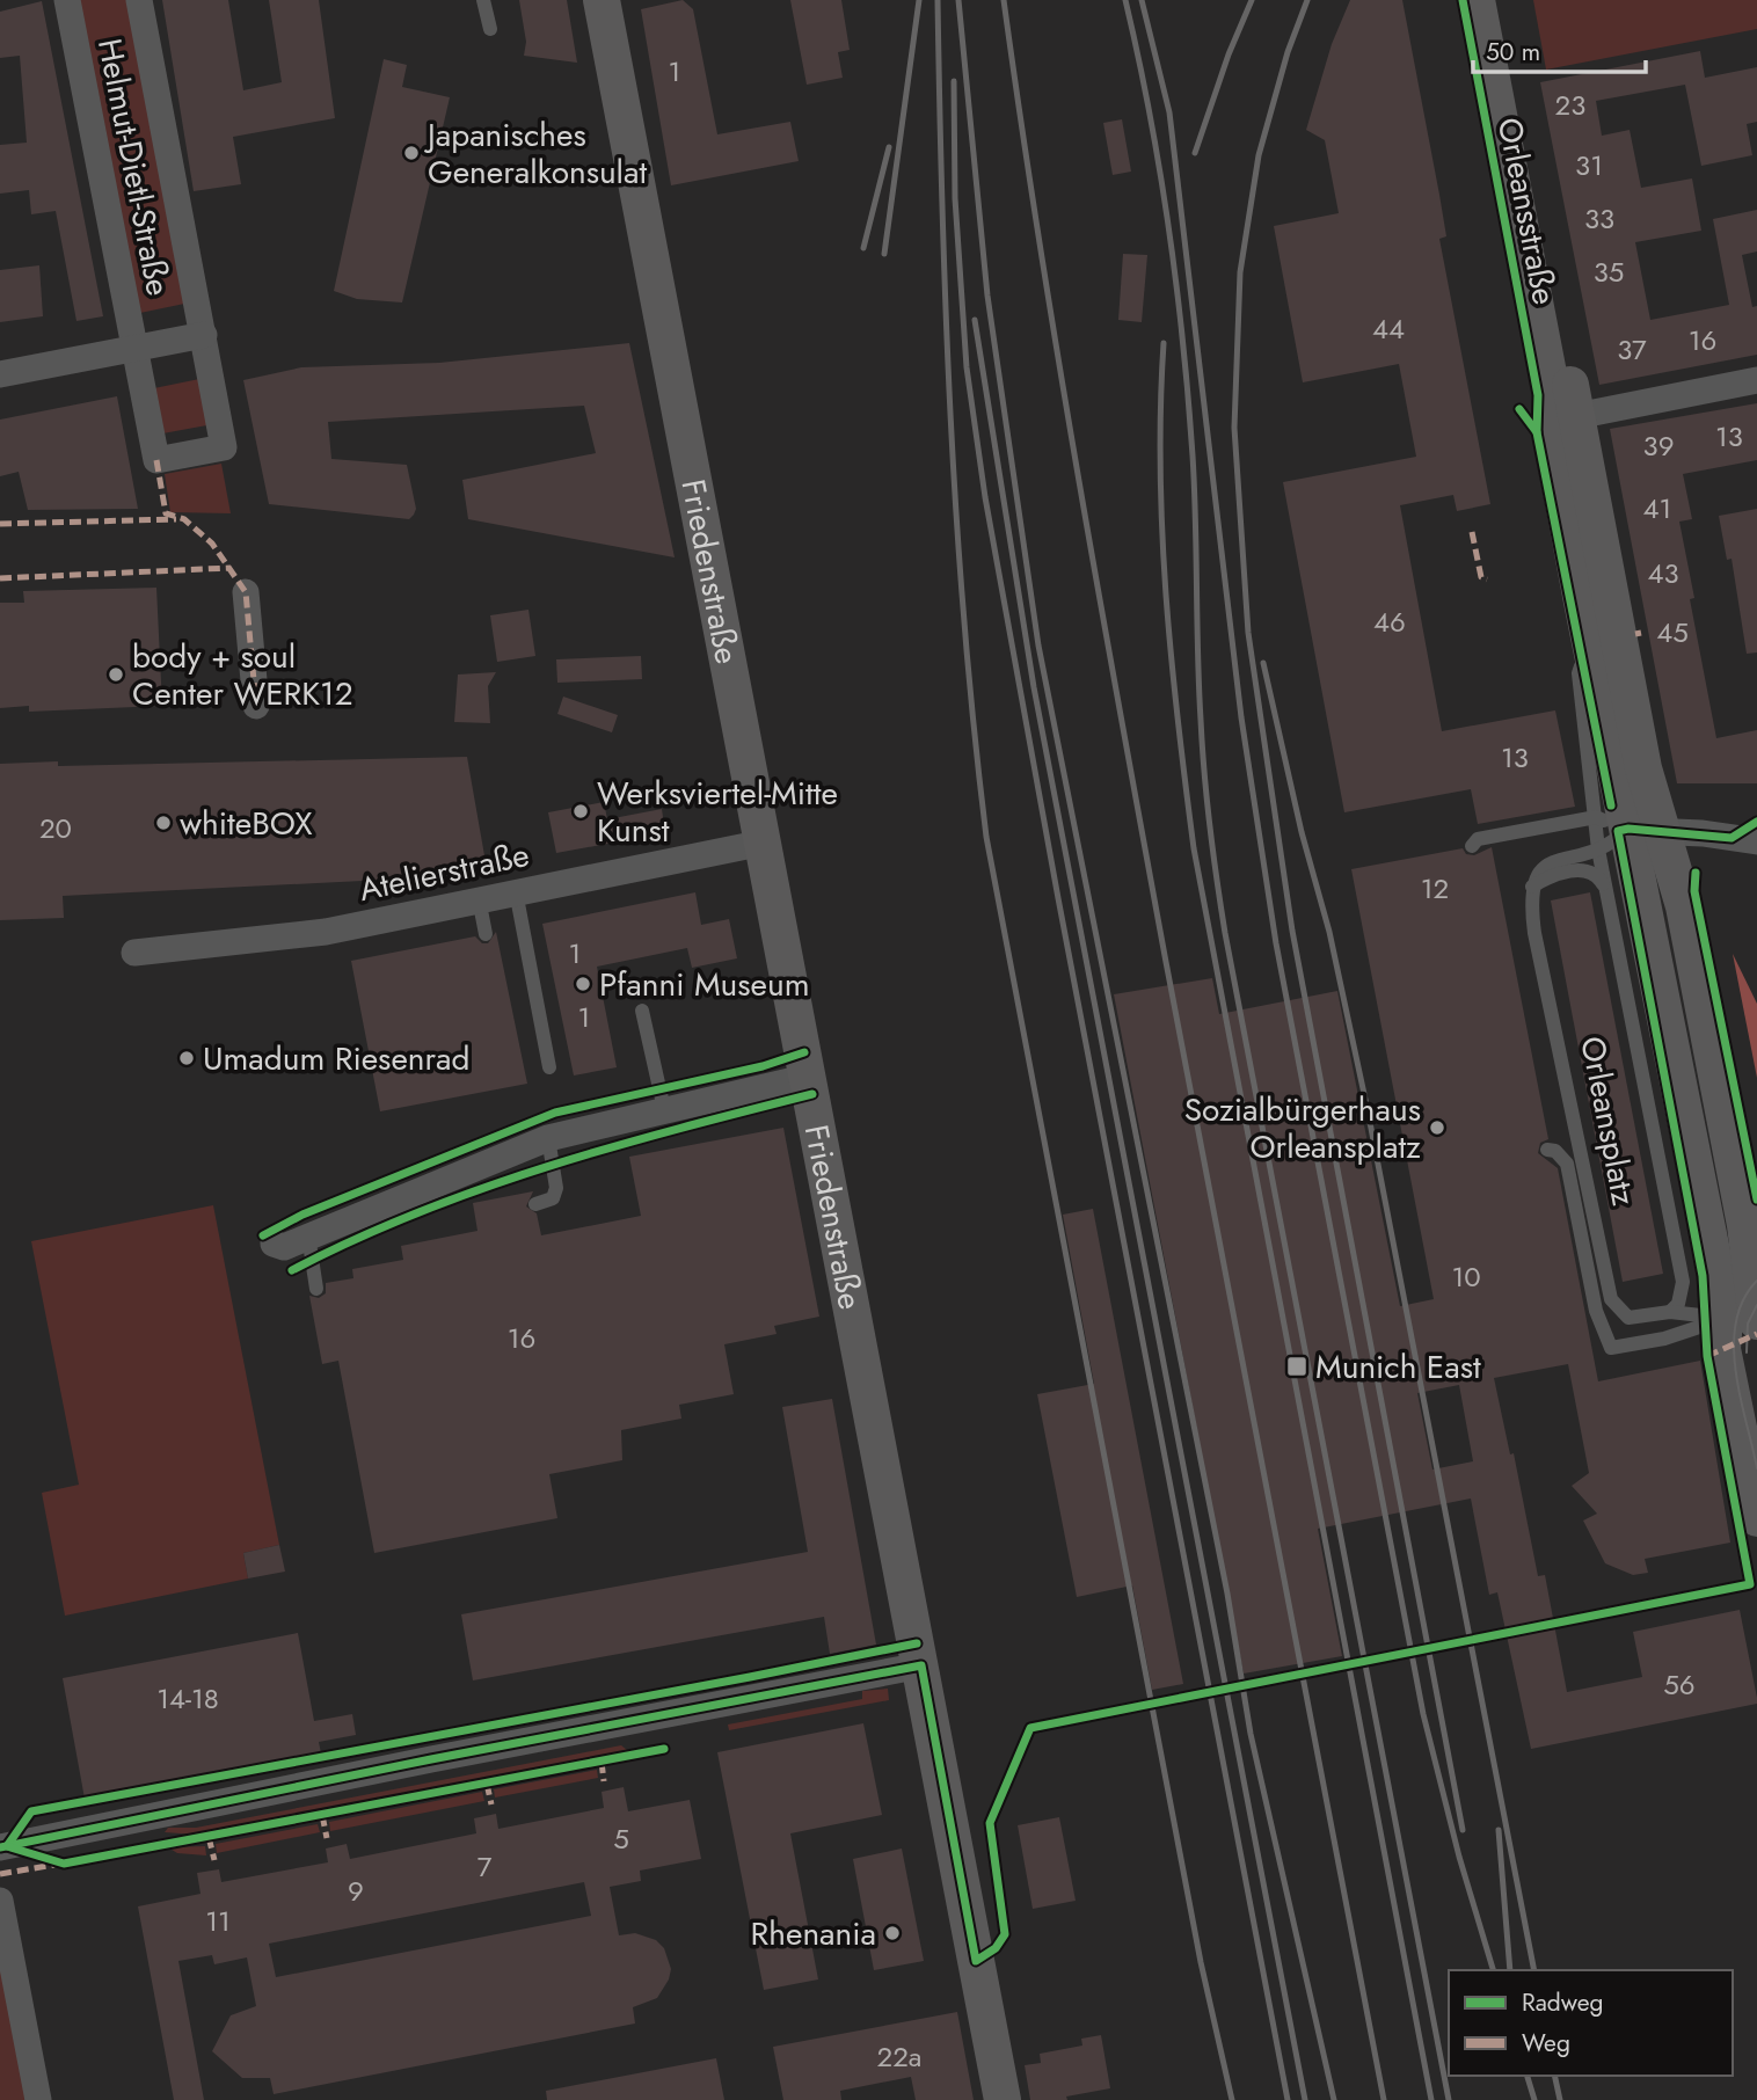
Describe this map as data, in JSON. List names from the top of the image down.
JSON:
{
  "streets": {
    "main road": ["Orleansstraße", "Friedenstraße"],
    "street": ["Helmut-Dietl-Straße", "Atelierstraße"],
    "lane": ["Orleansplatz"]
  },
  "crossings": [
    ["Orleansstraße", "Orleansplatz"],
    ["Friedenstraße", "Atelierstraße"]
  ],
  "places": {
    "other": [
      "Japanisches Generalkonsulat",
      "body + soul Center WERK12",
      "Werksviertel-Mitte Kunst",
      "whiteBOX",
      "Pfanni Museum",
      "Umadum Riesenrad",
      "Sozialbürgerhaus Orleansplatz",
      "Rhenania"
    ],
    "transit": ["Munich East"]
  },
  "house_numbers": [
    "1",
    "23",
    "31",
    "33",
    "35",
    "44",
    "16",
    "37",
    "13",
    "39",
    "41",
    "43",
    "46",
    "45",
    "13",
    "20",
    "12",
    "1",
    "1",
    "10",
    "16",
    "56",
    "14-18",
    "5",
    "7",
    "9",
    "11",
    "22a"
  ],
  "legend": ["Radweg", "Weg"],
  "scale_bar": "50 m"
}
